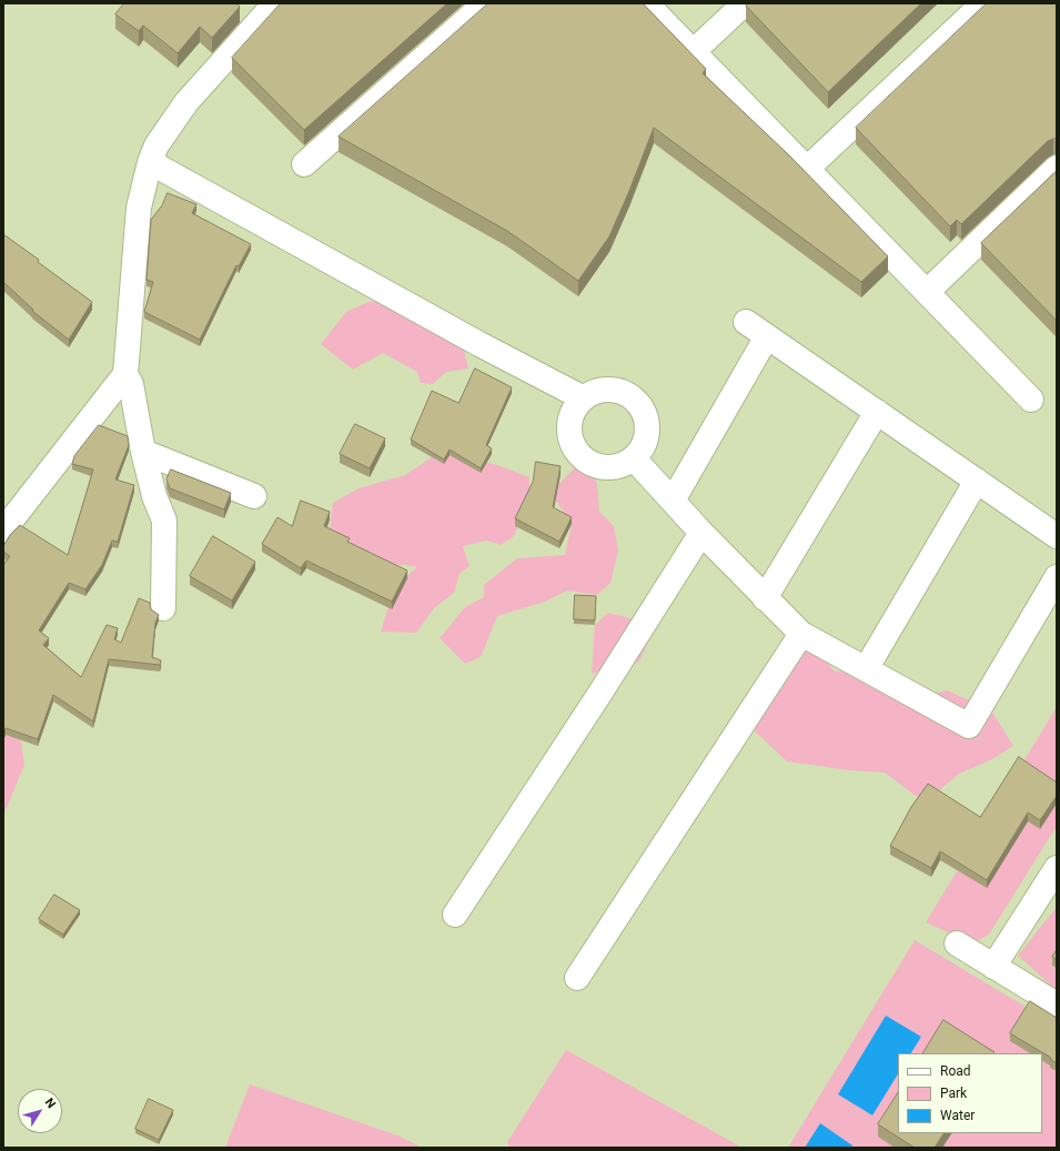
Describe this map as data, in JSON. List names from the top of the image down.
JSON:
{
  "legend": ["Road", "Park", "Water"],
  "north": "top right"
}
